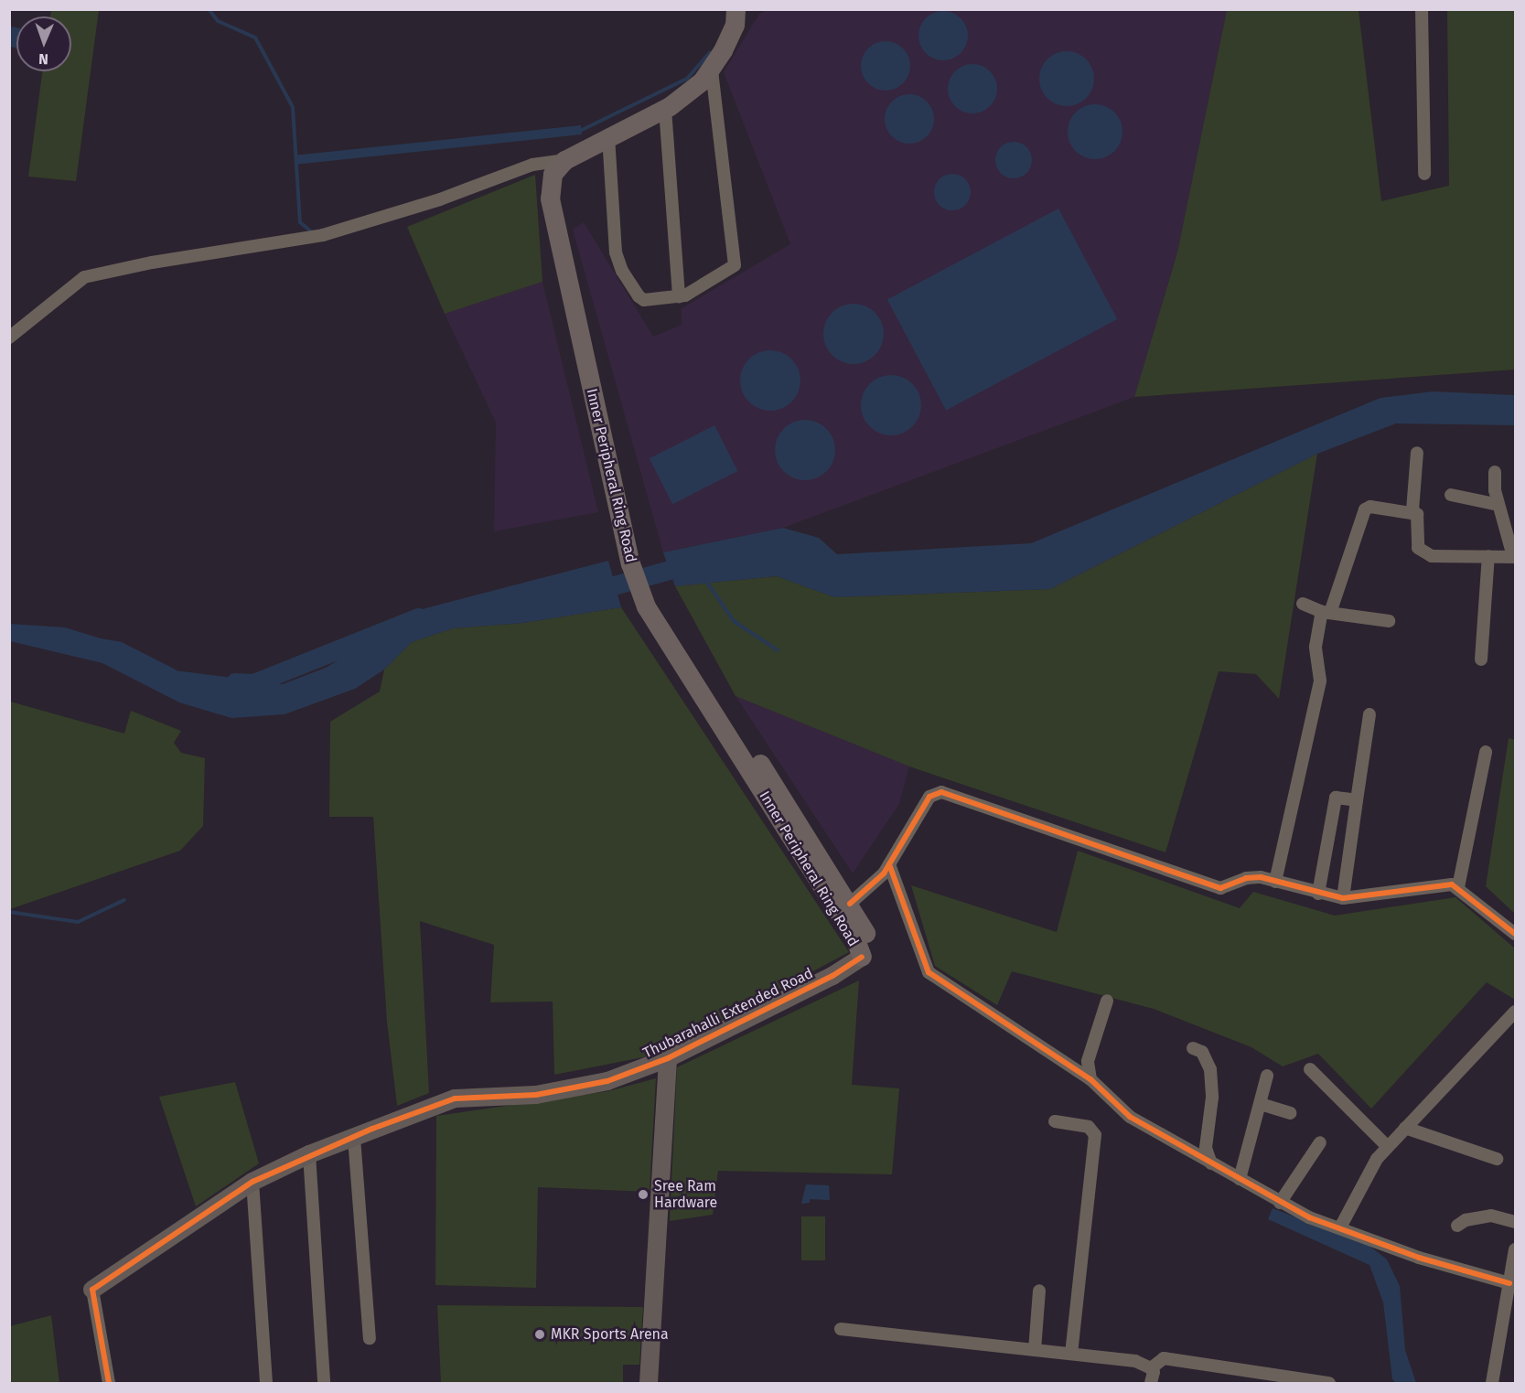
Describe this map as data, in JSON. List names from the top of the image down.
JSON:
{
  "streets": {
    "main road": ["Inner Peripheral Ring Road"],
    "street": ["Thubarahalli Extended Road"]
  },
  "crossings": [
    ["Inner Peripheral Ring Road", "Thubarahalli Extended Road"]
  ],
  "places": ["Sree Ram Hardware", "MKR Sports Arena"],
  "north": "bottom"
}
